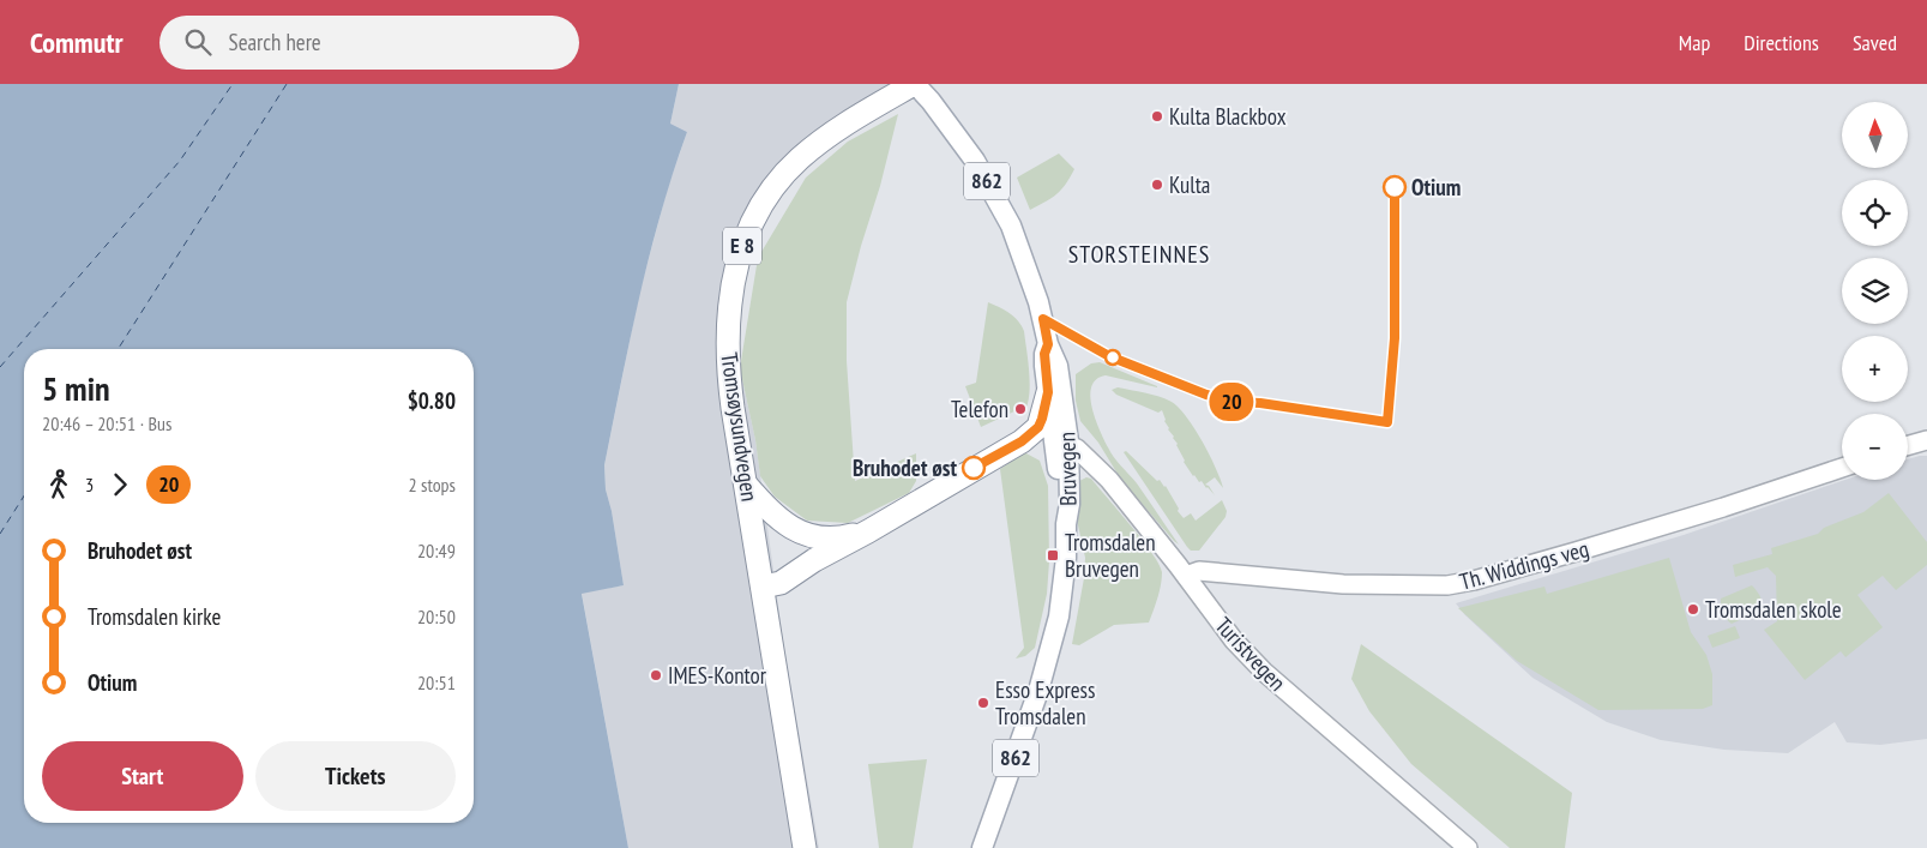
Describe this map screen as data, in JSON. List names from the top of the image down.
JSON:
{
  "streets": {
    "highway": ["E 8", "Tromsøysundvegen"],
    "main road": ["862", "Bruvegen"],
    "street": ["Th. Widdings veg", "Turistvegen"]
  },
  "crossings": [
    ["Tromsøysundvegen", "Bruvegen"],
    ["Bruvegen", "Turistvegen"],
    ["Th. Widdings veg", "Turistvegen"]
  ],
  "districts": ["STORSTEINNES"],
  "places": {
    "other": [
      "Kulta Blackbox",
      "Kulta",
      "Otium",
      "Telefon",
      "Bruhodet øst",
      "Tromsdalen skole",
      "IMES-Kontor",
      "Esso Express Tromsdalen"
    ],
    "transit": ["Tromsdalen Bruvegen"]
  },
  "lines": ["bus line 20"],
  "north": "top",
  "page": {
    "header": "Commutr",
    "search": "Search here",
    "nav": ["Map", "Directions", "Saved"],
    "on_map": "20",
    "map_buttons": ["+", "−"],
    "heading": ["5 min", "20:46 – 20:51 · Bus", "$0.80"],
    "legs": ["3", "20", "2 stops"],
    "list": [
      {
        "name": "Bruhodet øst",
        "value": "20:49"
      },
      {
        "name": "Tromsdalen kirke",
        "value": "20:50"
      },
      {
        "name": "Otium",
        "value": "20:51"
      }
    ],
    "buttons": ["Start", "Tickets"]
  }
}
